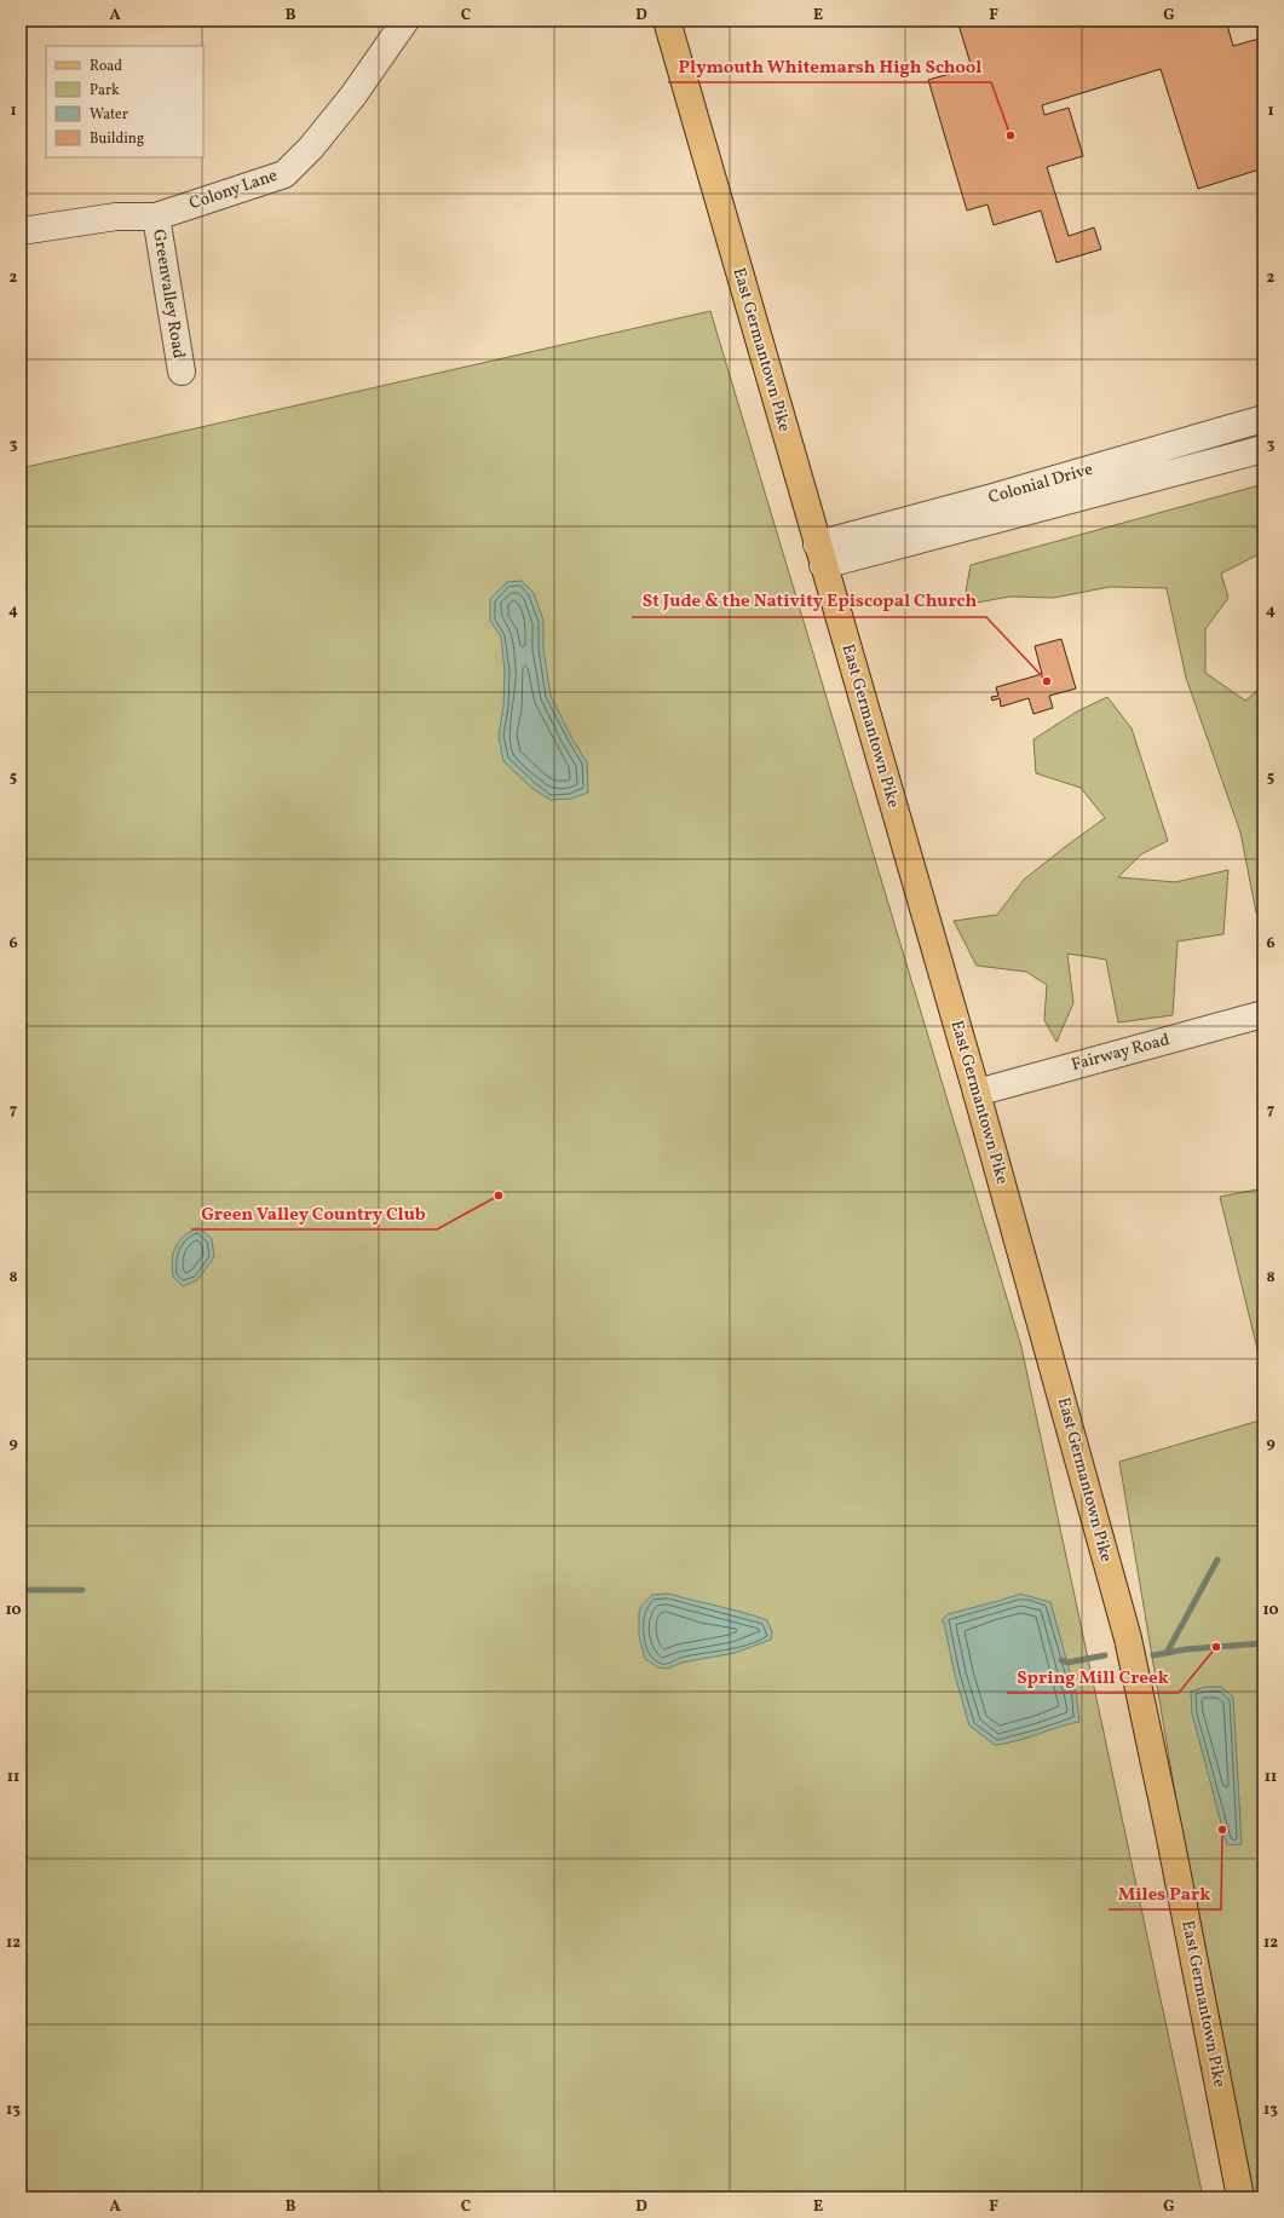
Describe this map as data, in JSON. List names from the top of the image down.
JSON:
{
  "streets": {
    "main road": ["East Germantown Pike"],
    "street": [
      "Colony Lane",
      "Greenvalley Road",
      "Colonial Drive",
      "Fairway Road"
    ]
  },
  "crossings": [
    ["Colony Lane", "Greenvalley Road"],
    ["East Germantown Pike", "Colonial Drive"],
    ["East Germantown Pike", "Fairway Road"]
  ],
  "places": [
    "Plymouth Whitemarsh High School",
    "St Jude & the Nativity Episcopal Church",
    "Green Valley Country Club",
    "Spring Mill Creek",
    "Miles Park"
  ],
  "legend": [
    "Road",
    "Park",
    "Water",
    "Building"
  ],
  "grid": {
    "columns": [
      "A",
      "B",
      "C",
      "D",
      "E",
      "F",
      "G"
    ],
    "rows": [
      "1",
      "2",
      "3",
      "4",
      "5",
      "6",
      "7",
      "8",
      "9",
      "10",
      "11",
      "12",
      "13"
    ]
  }
}
